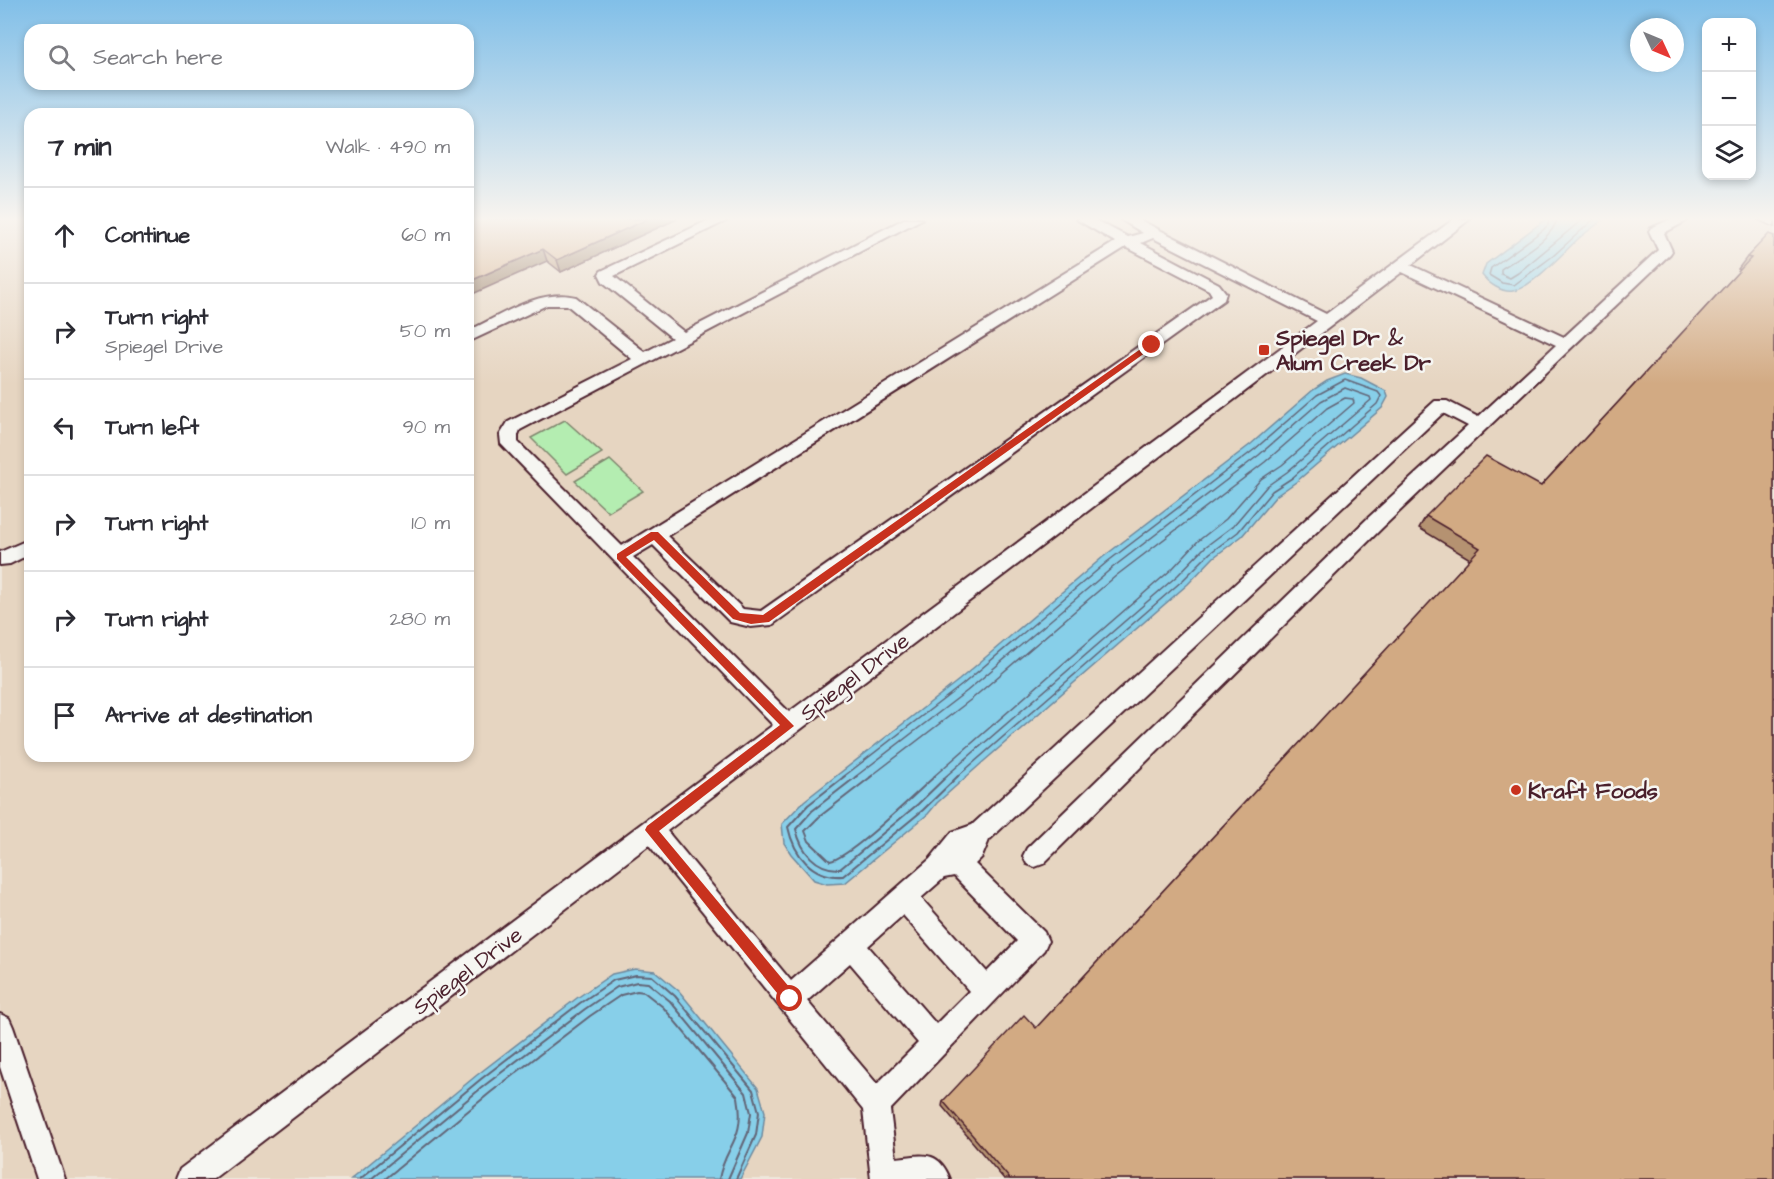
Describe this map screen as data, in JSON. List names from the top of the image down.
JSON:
{
  "streets": {
    "street": ["Spiegel Drive"]
  },
  "places": {
    "transit": ["Spiegel Dr & Alum Creek Dr"],
    "other": ["Kraft Foods"]
  },
  "north": "bottom right",
  "page": {
    "map_buttons": ["+", "−"],
    "search": "Search here",
    "heading": ["7 min", "Walk · 490 m"],
    "list": [
      ["Continue", "60 m"],
      ["Turn right", "Spiegel Drive", "50 m"],
      ["Turn left", "90 m"],
      ["Turn right", "10 m"],
      ["Turn right", "280 m"],
      "Arrive at destination"
    ]
  }
}
